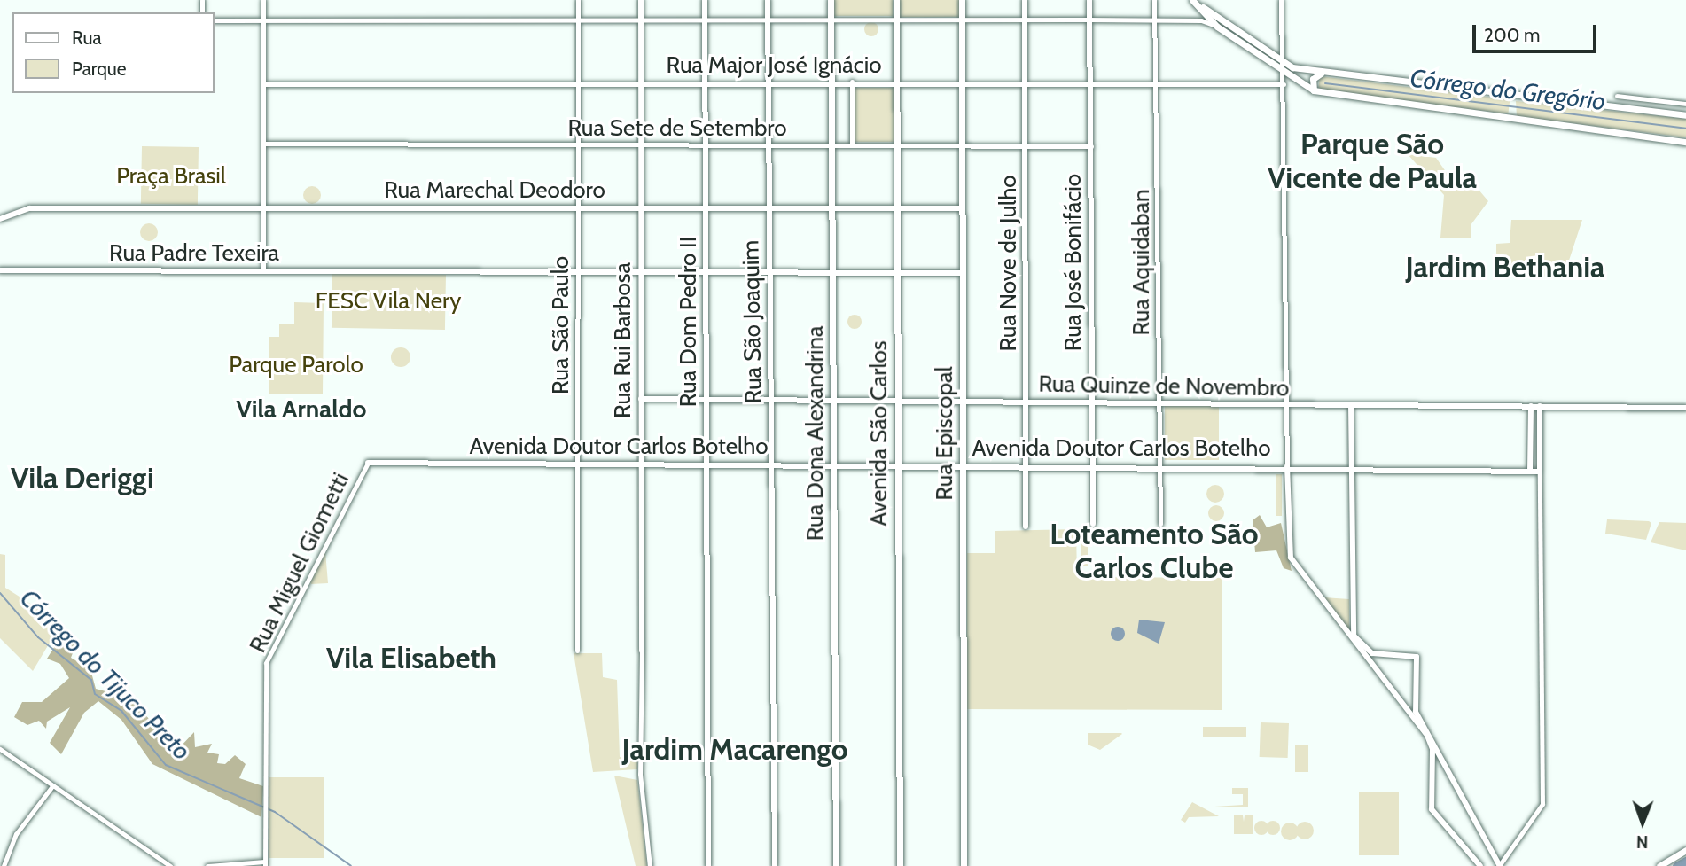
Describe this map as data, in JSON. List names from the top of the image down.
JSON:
{
  "streets": {
    "main road": [
      "Rua Marechal Deodoro",
      "Rua Padre Texeira",
      "Rua José Bonifácio",
      "Rua Nove de Julho",
      "Rua Dom Pedro II",
      "Rua São Joaquim",
      "Rua Rui Barbosa",
      "Rua Quinze de Novembro",
      "Rua Dona Alexandrina",
      "Avenida São Carlos",
      "Rua Episcopal",
      "Avenida Doutor Carlos Botelho"
    ],
    "street": [
      "Rua Major José Ignácio",
      "Rua Sete de Setembro",
      "Rua Aquidaban",
      "Rua São Paulo",
      "Rua Miguel Giometti"
    ]
  },
  "crossings": [
    ["Rua Major José Ignácio", "Rua José Bonifácio"],
    ["Rua Major José Ignácio", "Rua Aquidaban"],
    ["Rua Major José Ignácio", "Rua Nove de Julho"],
    ["Rua Major José Ignácio", "Rua Dom Pedro II"],
    ["Rua Major José Ignácio", "Rua São Joaquim"],
    ["Rua Major José Ignácio", "Rua São Paulo"],
    ["Rua Major José Ignácio", "Rua Rui Barbosa"],
    ["Rua Major José Ignácio", "Rua Dona Alexandrina"],
    ["Rua Major José Ignácio", "Avenida São Carlos"],
    ["Rua Major José Ignácio", "Rua Episcopal"],
    ["Rua Sete de Setembro", "Rua José Bonifácio"],
    ["Rua Sete de Setembro", "Rua Nove de Julho"],
    ["Rua Sete de Setembro", "Rua Dom Pedro II"],
    ["Rua Sete de Setembro", "Rua São Joaquim"],
    ["Rua Sete de Setembro", "Rua São Paulo"],
    ["Rua Sete de Setembro", "Rua Rui Barbosa"],
    ["Rua Sete de Setembro", "Rua Dona Alexandrina"],
    ["Rua Sete de Setembro", "Avenida São Carlos"],
    ["Rua Sete de Setembro", "Rua Episcopal"],
    ["Rua Marechal Deodoro", "Rua Dom Pedro II"],
    ["Rua Marechal Deodoro", "Rua São Joaquim"],
    ["Rua Marechal Deodoro", "Rua São Paulo"],
    ["Rua Marechal Deodoro", "Rua Rui Barbosa"],
    ["Rua Marechal Deodoro", "Rua Dona Alexandrina"],
    ["Rua Marechal Deodoro", "Avenida São Carlos"],
    ["Rua Marechal Deodoro", "Rua Episcopal"],
    ["Rua Padre Texeira", "Rua São Paulo"],
    ["Rua José Bonifácio", "Rua Quinze de Novembro"],
    ["Rua José Bonifácio", "Avenida Doutor Carlos Botelho"],
    ["Rua Aquidaban", "Rua Quinze de Novembro"],
    ["Rua Aquidaban", "Avenida Doutor Carlos Botelho"],
    ["Rua Nove de Julho", "Rua Quinze de Novembro"],
    ["Rua Nove de Julho", "Avenida Doutor Carlos Botelho"],
    ["Rua Dom Pedro II", "Rua Quinze de Novembro"],
    ["Rua Dom Pedro II", "Avenida Doutor Carlos Botelho"],
    ["Rua São Joaquim", "Rua Quinze de Novembro"],
    ["Rua São Joaquim", "Avenida Doutor Carlos Botelho"],
    ["Rua São Paulo", "Avenida Doutor Carlos Botelho"],
    ["Rua Rui Barbosa", "Rua Quinze de Novembro"],
    ["Rua Rui Barbosa", "Avenida Doutor Carlos Botelho"],
    ["Rua Quinze de Novembro", "Rua Dona Alexandrina"],
    ["Rua Quinze de Novembro", "Avenida São Carlos"],
    ["Rua Quinze de Novembro", "Rua Episcopal"],
    ["Rua Dona Alexandrina", "Avenida Doutor Carlos Botelho"],
    ["Avenida São Carlos", "Avenida Doutor Carlos Botelho"],
    ["Rua Episcopal", "Avenida Doutor Carlos Botelho"],
    ["Avenida Doutor Carlos Botelho", "Rua Miguel Giometti"]
  ],
  "districts": [
    "Parque São Vicente de Paula",
    "Jardim Bethania",
    "Vila Arnaldo",
    "Vila Deriggi",
    "Loteamento São Carlos Clube",
    "Vila Elisabeth",
    "Jardim Macarengo"
  ],
  "water": ["Córrego do Gregório", "Córrego do Tijuco Preto"],
  "parks": ["Praça Brasil", "FESC Vila Nery", "Parque Parolo"],
  "legend": ["Rua", "Parque"],
  "scale_bar": "200 m",
  "north": "bottom"
}
